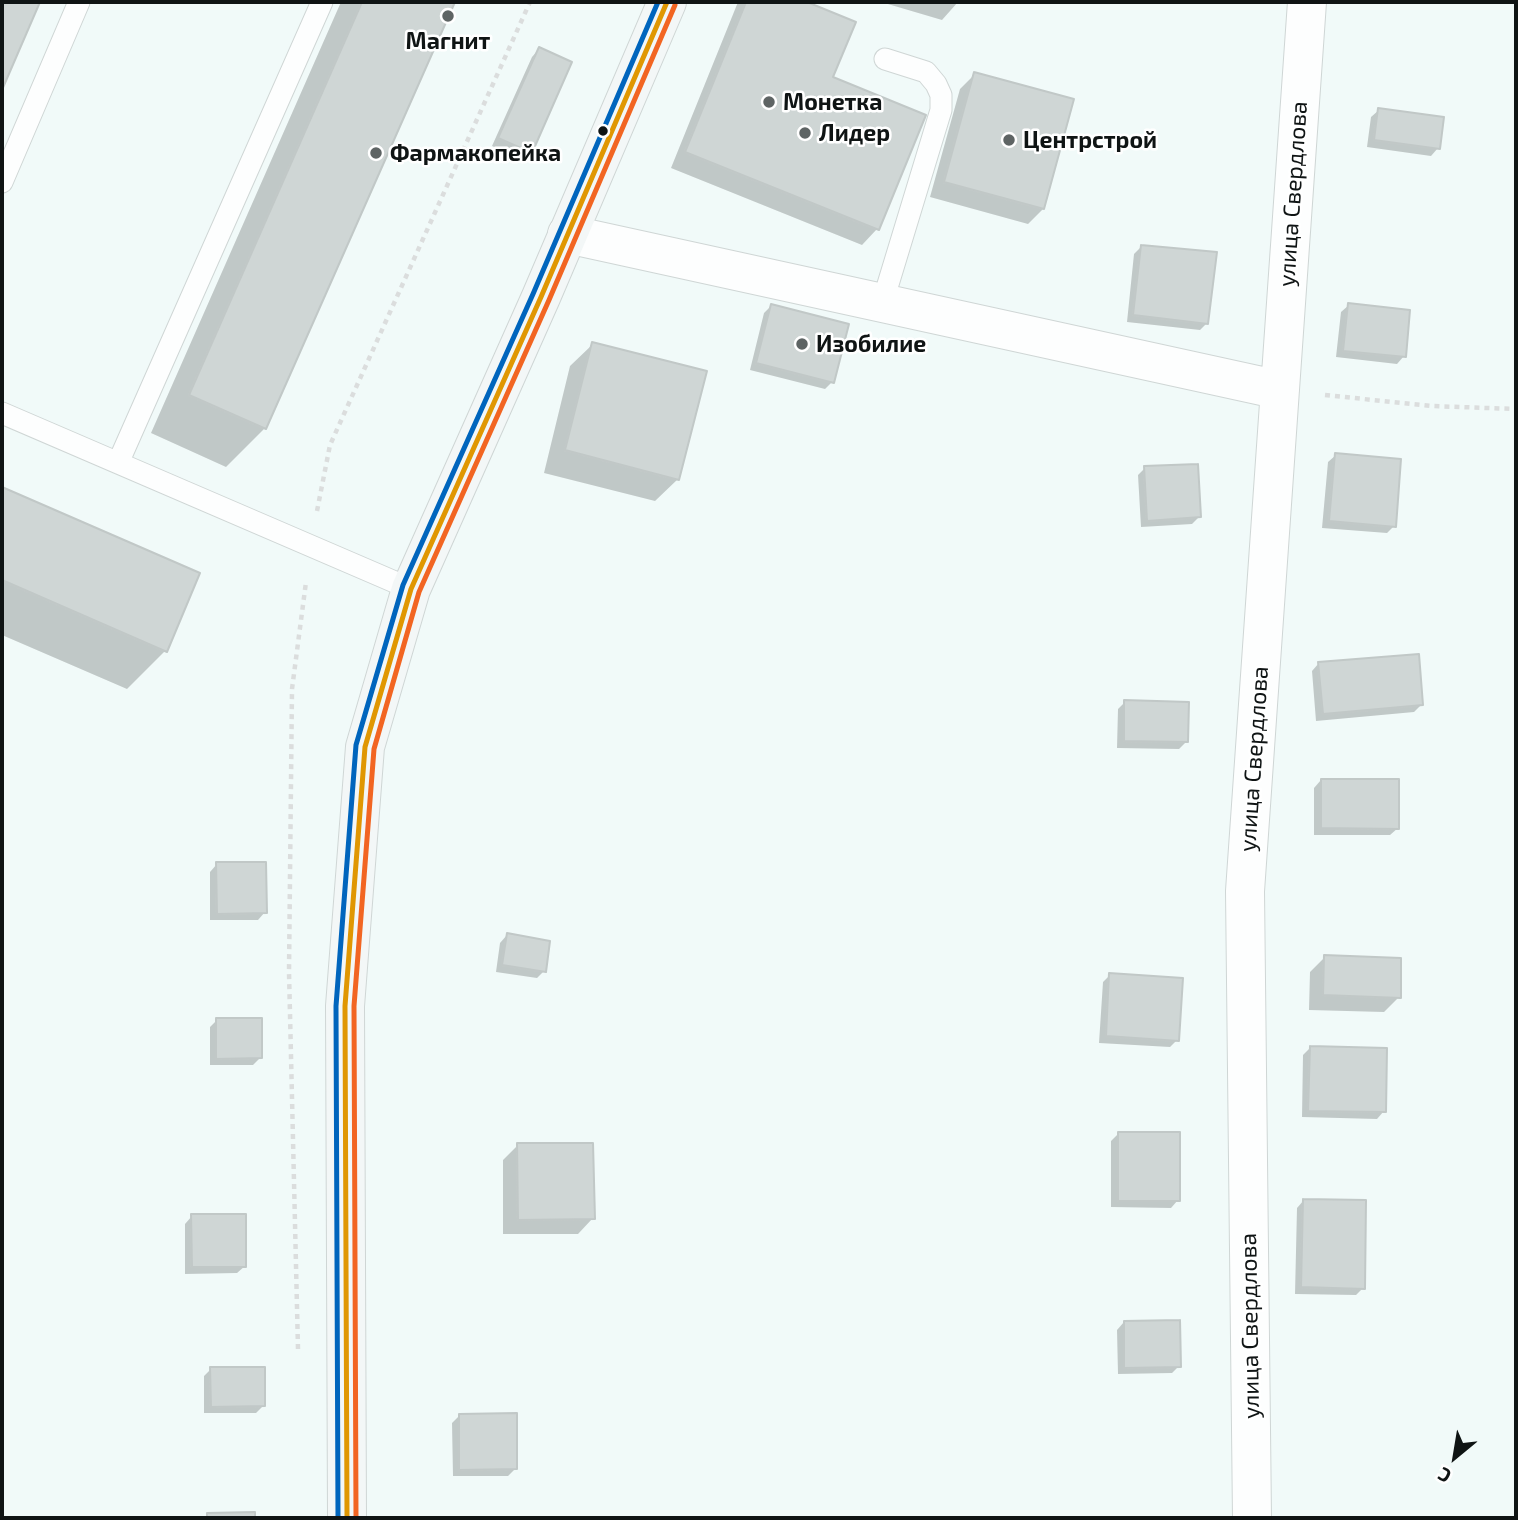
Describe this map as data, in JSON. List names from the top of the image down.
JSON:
{
  "streets": {
    "street": ["улица Свердлова"]
  },
  "places": [
    "Магнит",
    "Монетка",
    "Лидер",
    "Центрстрой",
    "Фармакопейка",
    "Изобилие"
  ],
  "north": "bottom left"
}
